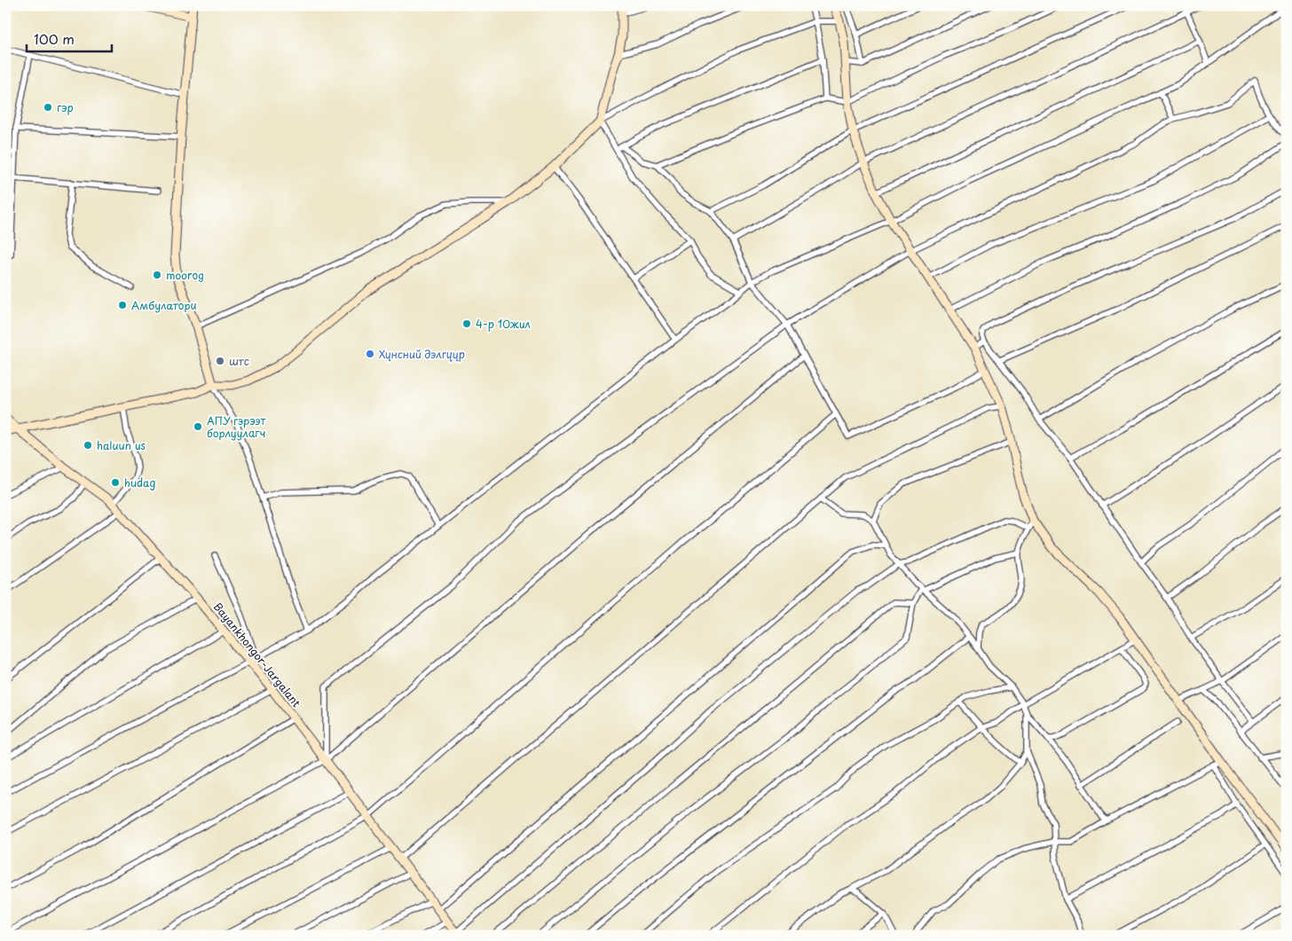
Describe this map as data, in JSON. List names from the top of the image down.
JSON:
{
  "streets": {
    "street": ["Bayankhongor-Jargalant"]
  },
  "places": [
    "гэр",
    "moorog",
    "Амбулатори",
    "4-р 10жил",
    "Хүнсний дэлгүүр",
    "штс",
    "АПУ гэрээт борлуулагч",
    "haluun us",
    "hudag"
  ],
  "scale_bar": "100 m"
}
